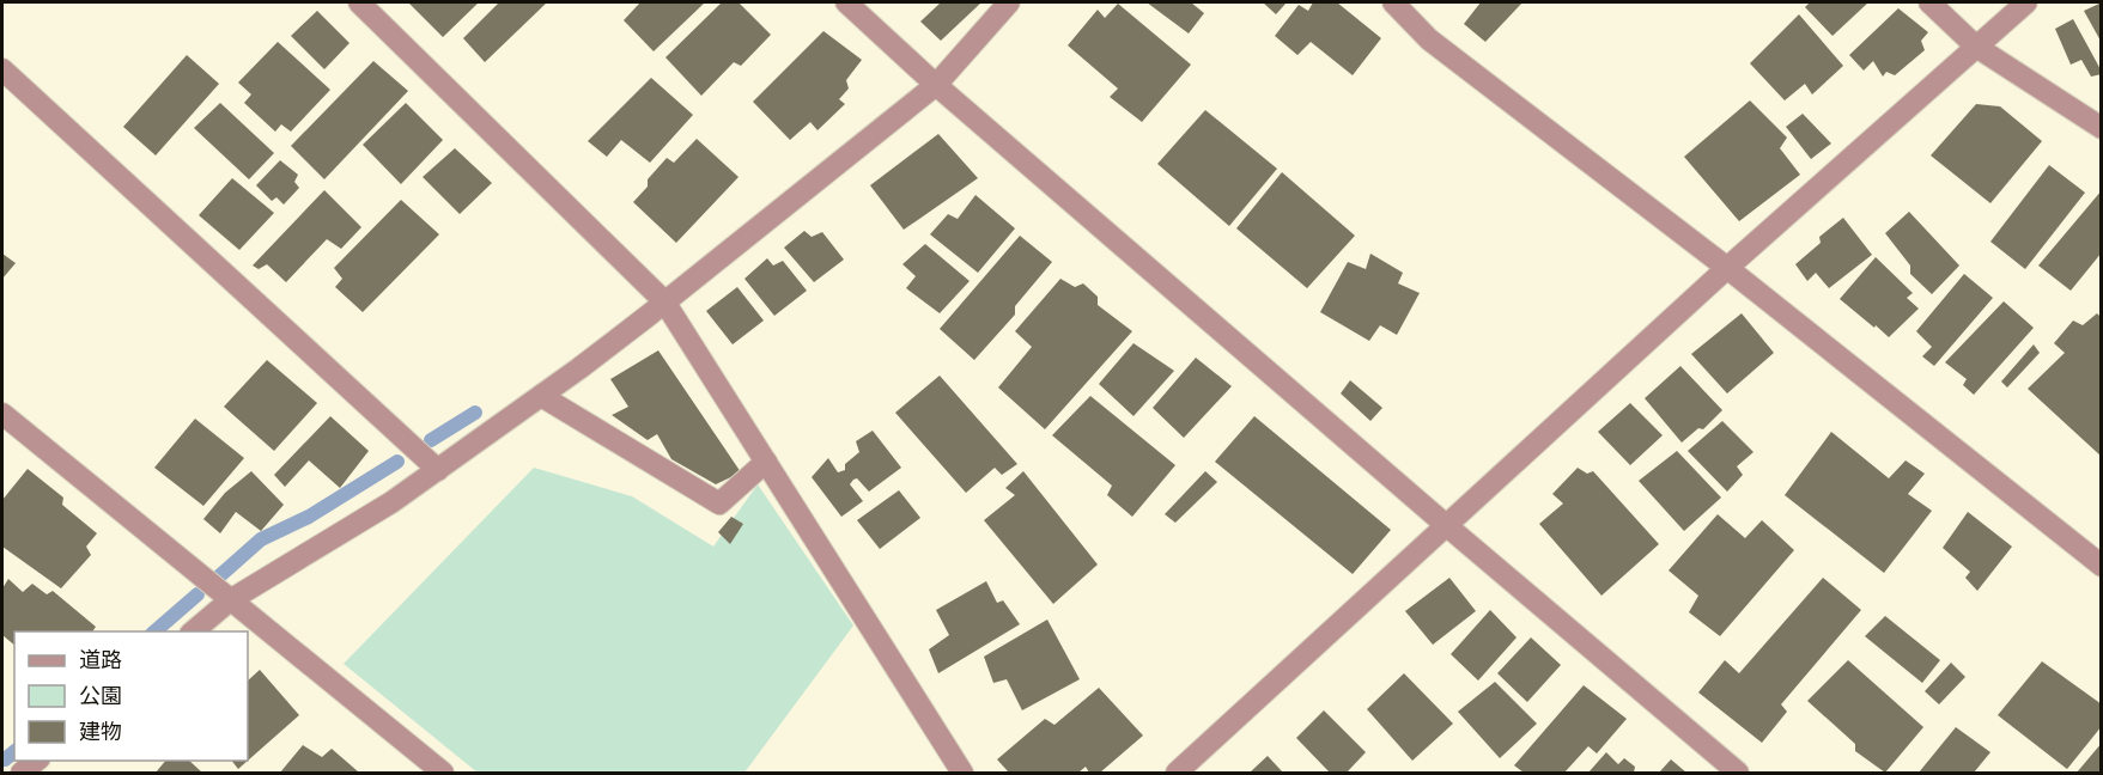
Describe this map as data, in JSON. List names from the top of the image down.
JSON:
{
  "legend": ["道路", "公園", "建物"]
}
